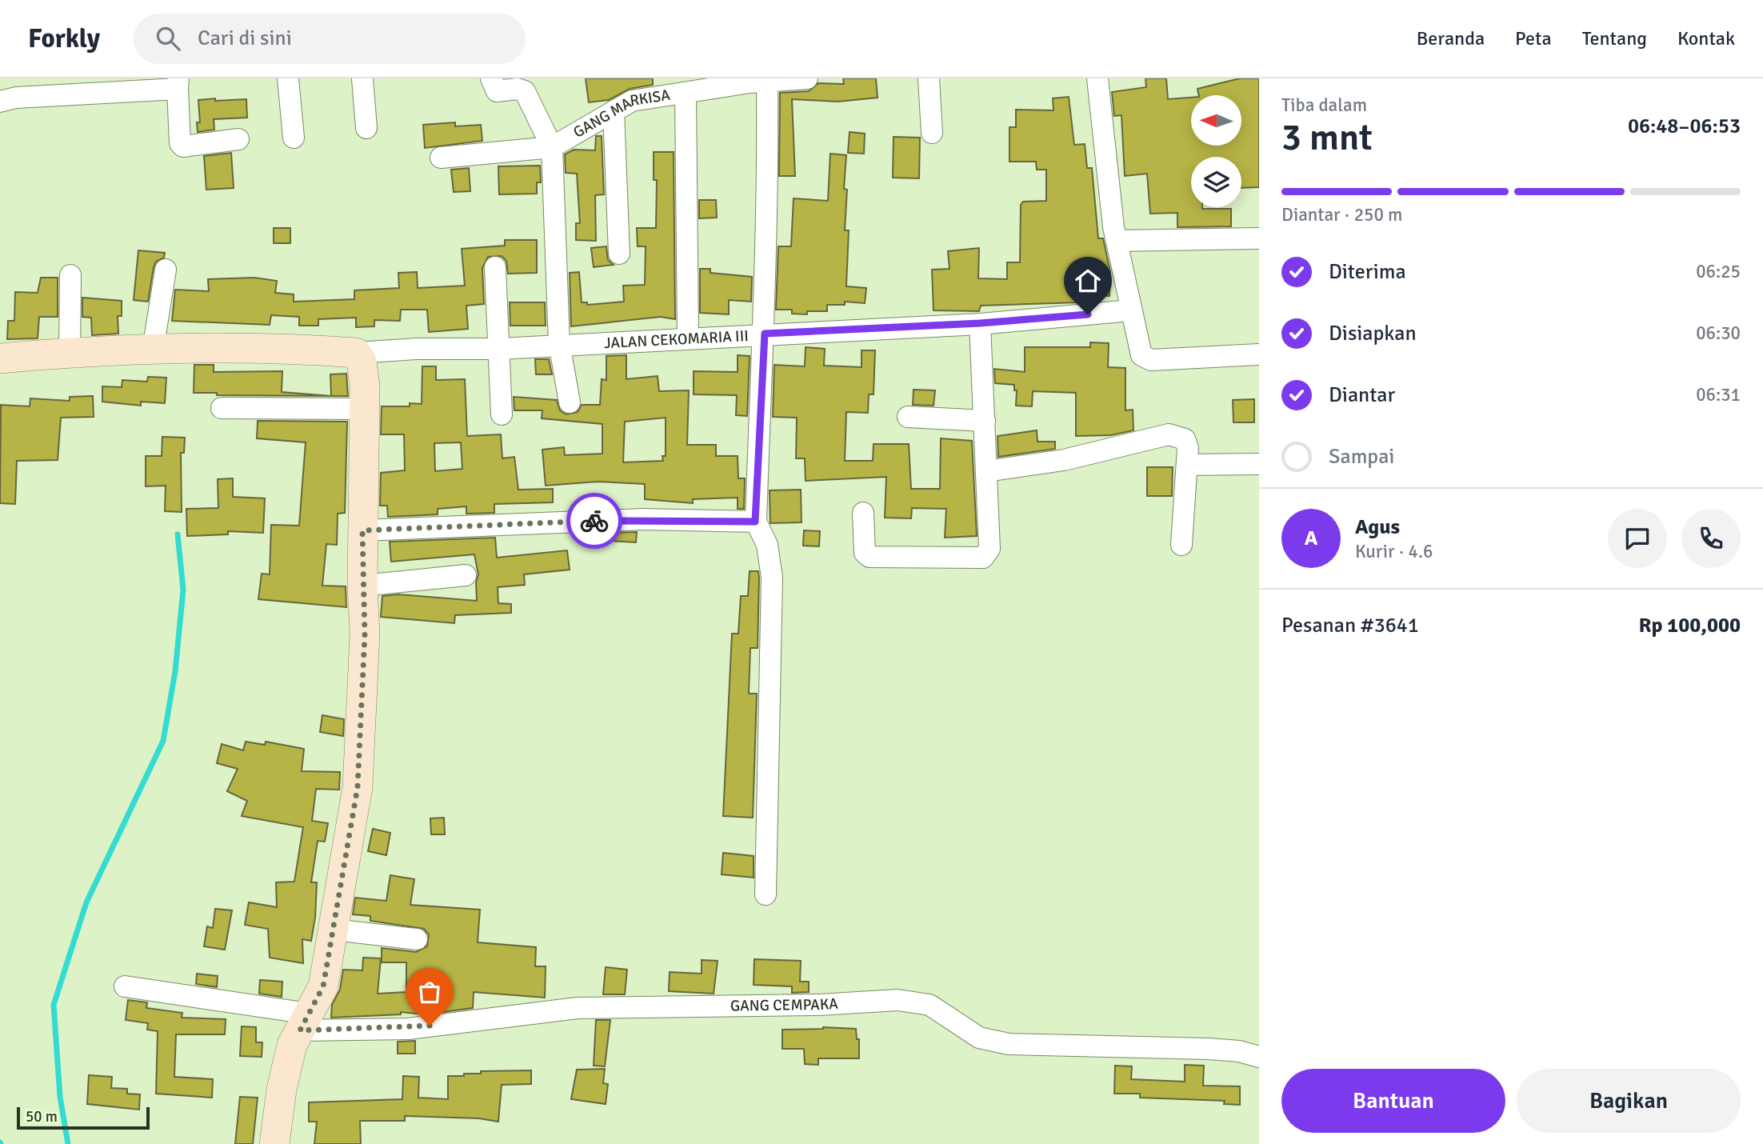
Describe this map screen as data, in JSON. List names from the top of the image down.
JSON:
{
  "streets": {
    "street": ["GANG MARKISA", "JALAN CEKOMARIA III", "GANG CEMPAKA"]
  },
  "scale_bar": "50 m",
  "north": "left",
  "page": {
    "header": "Forkly",
    "search": "Cari di sini",
    "nav": [
      "Beranda",
      "Peta",
      "Tentang",
      "Kontak"
    ],
    "heading": ["3 mnt", "Tiba dalam", "06:48–06:53"],
    "panel": [
      "Agus",
      "Kurir · 4.6",
      "Pesanan #3641",
      "Rp 100,000"
    ],
    "bar": "Diantar · 250 m",
    "list": [
      ["Diterima", "06:25"],
      ["Disiapkan", "06:30"],
      ["Diantar", "06:31"],
      "Sampai"
    ],
    "round": "A",
    "buttons": ["Bantuan", "Bagikan"],
    "scale": "50 m"
  }
}
